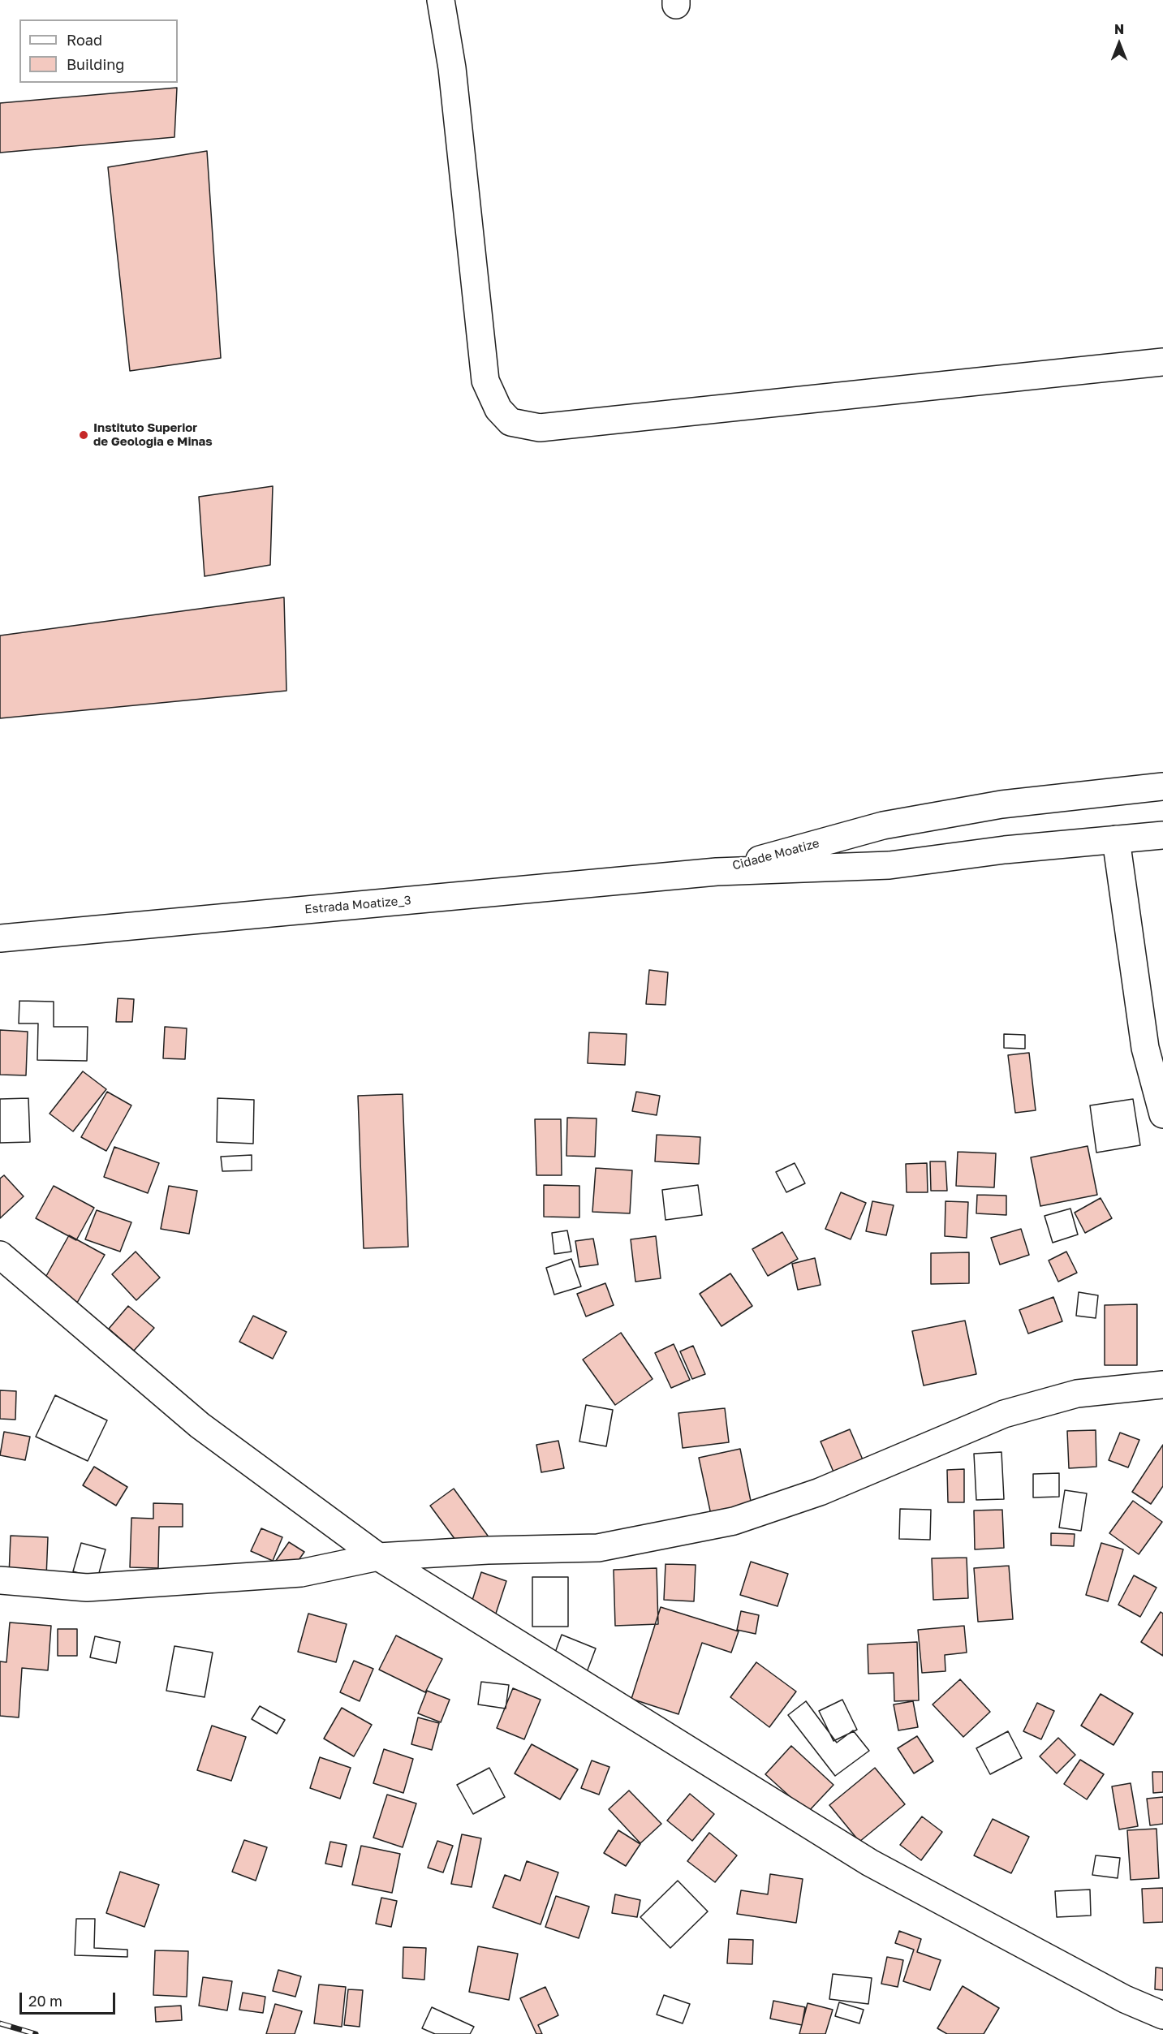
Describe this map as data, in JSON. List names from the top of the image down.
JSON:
{
  "streets": {
    "main road": ["Cidade Moatize", "Estrada Moatize_3"]
  },
  "crossings": [
    ["Cidade Moatize", "Estrada Moatize_3"]
  ],
  "places": ["Instituto Superior de Geologia e Minas"],
  "legend": ["Road", "Building"],
  "scale_bar": "20 m",
  "north": "top"
}
